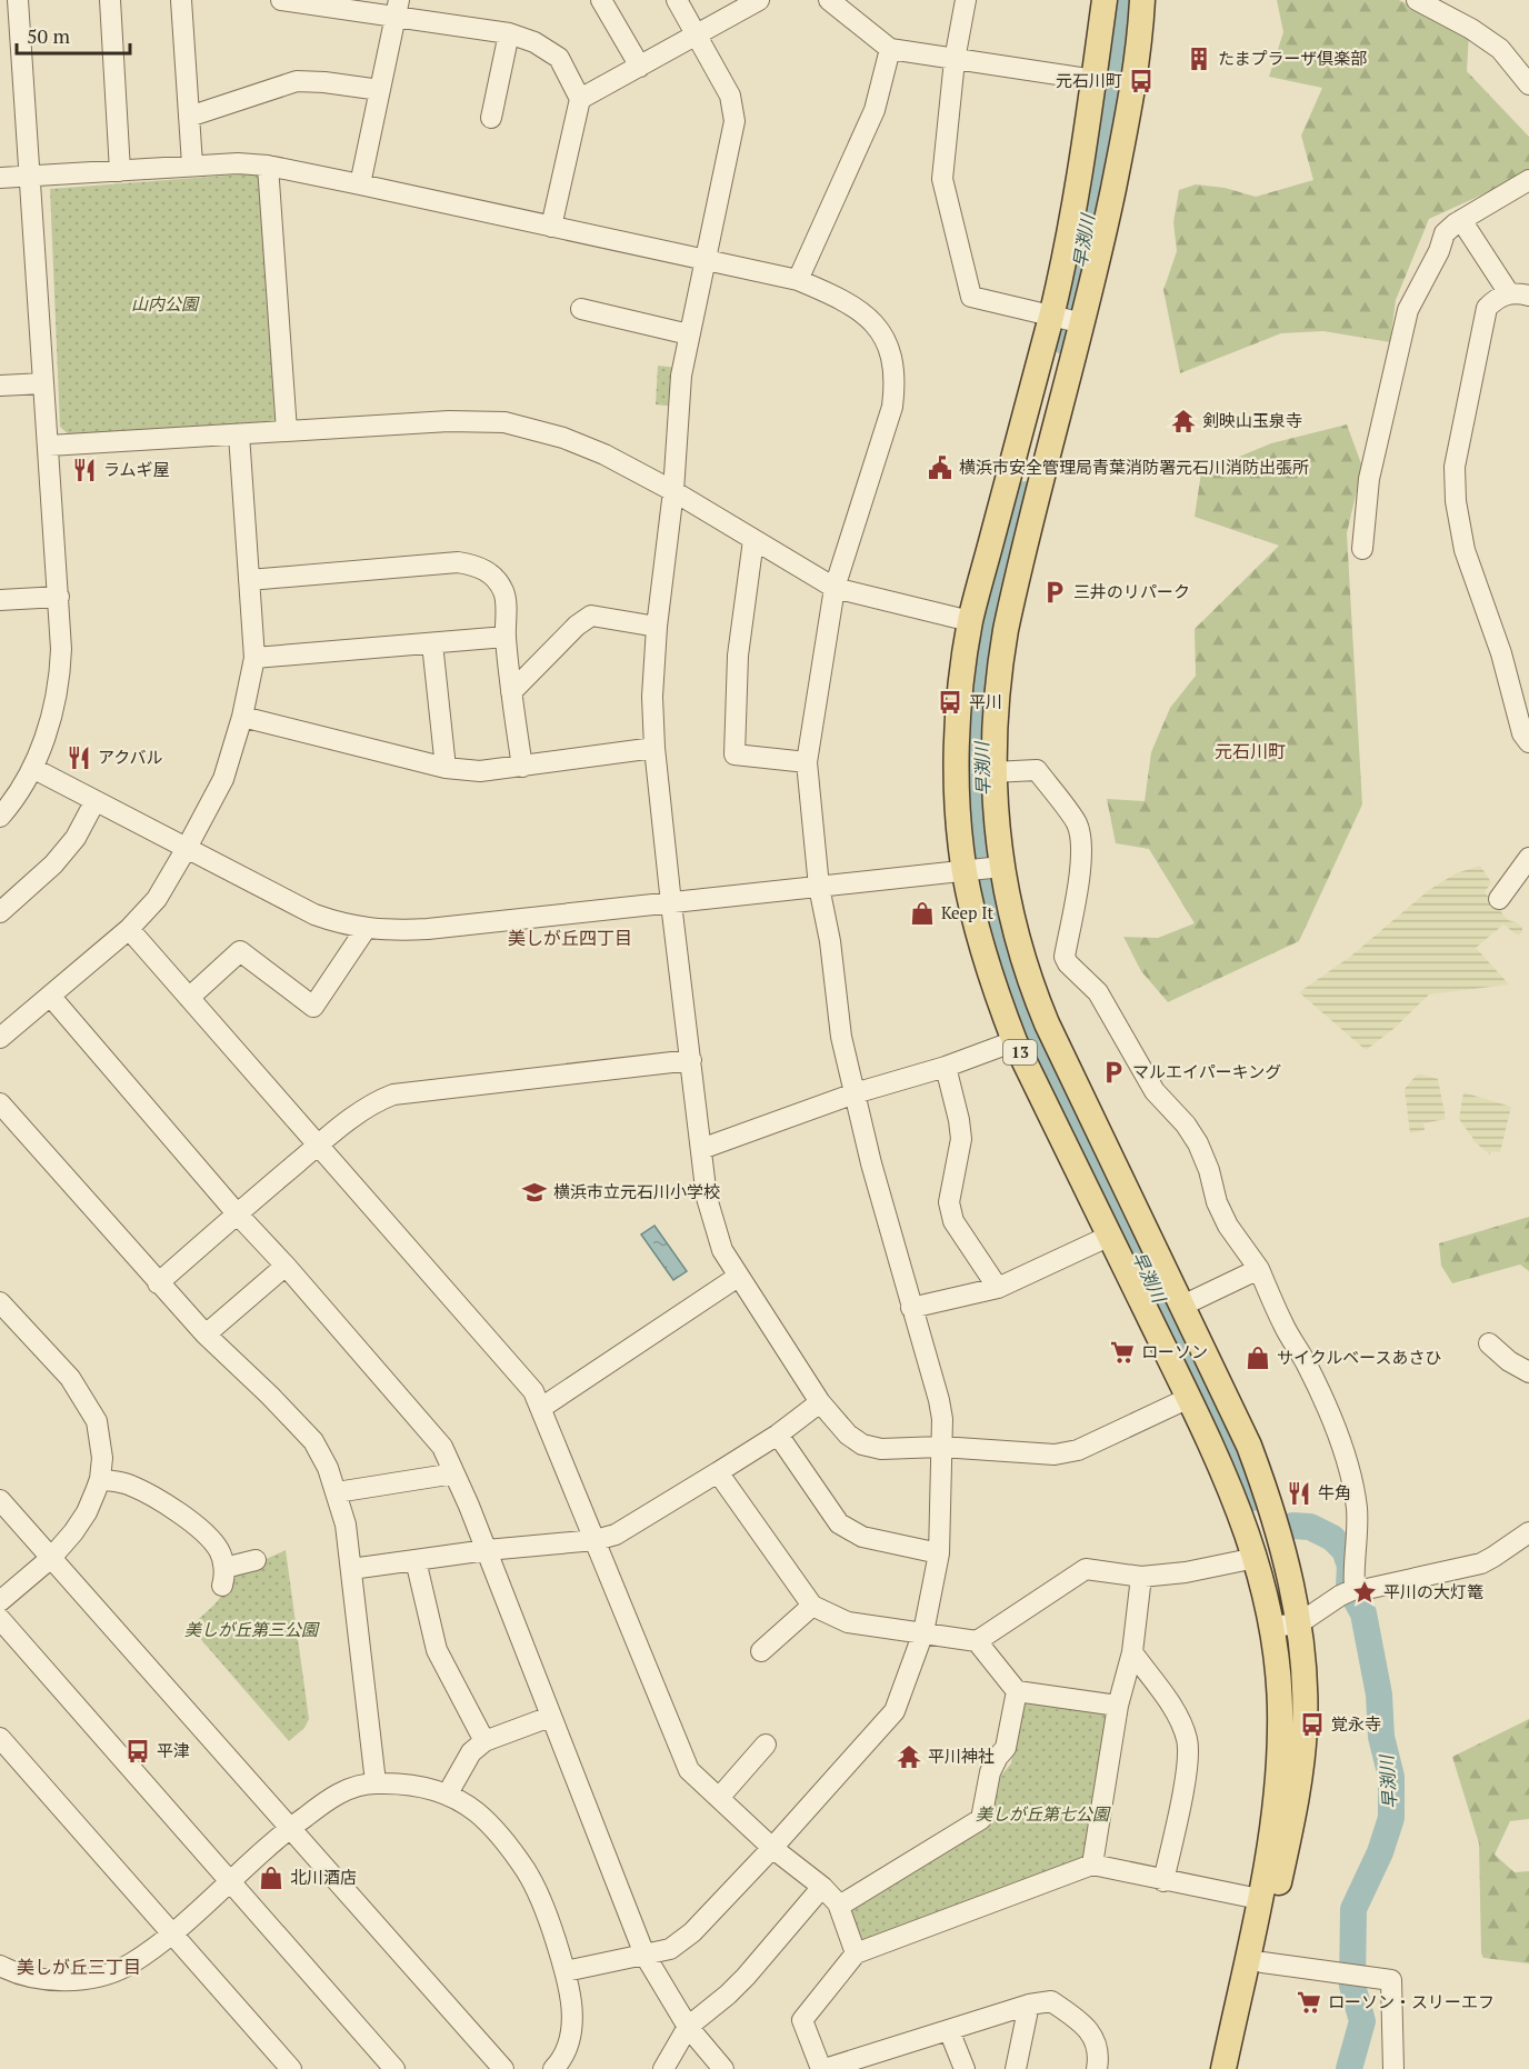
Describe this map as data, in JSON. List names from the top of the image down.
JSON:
{
  "streets": {
    "main road": ["13"]
  },
  "districts": ["元石川町", "美しが丘四丁目", "美しが丘三丁目"],
  "water": ["早渕川"],
  "parks": ["山内公園", "美しが丘第三公園", "美しが丘第七公園"],
  "places": {
    "building": ["たまプラーザ倶楽部"],
    "bus stop": [
      "元石川町",
      "平川",
      "覚永寺",
      "平津"
    ],
    "temple": ["剣映山玉泉寺", "平川神社"],
    "public building": ["横浜市安全管理局青葉消防署元石川消防出張所"],
    "restaurant": ["ラムギ屋", "アクバル", "牛角"],
    "parking": ["三井のリパーク", "マルエイパーキング"],
    "shop": ["Keep It", "サイクルベースあさひ", "北川酒店"],
    "school or university": ["横浜市立元石川小学校"],
    "supermarket": ["ローソン", "ローソン・スリーエフ"],
    "place": ["平川の大灯篭"]
  },
  "scale_bar": "50 m"
}
